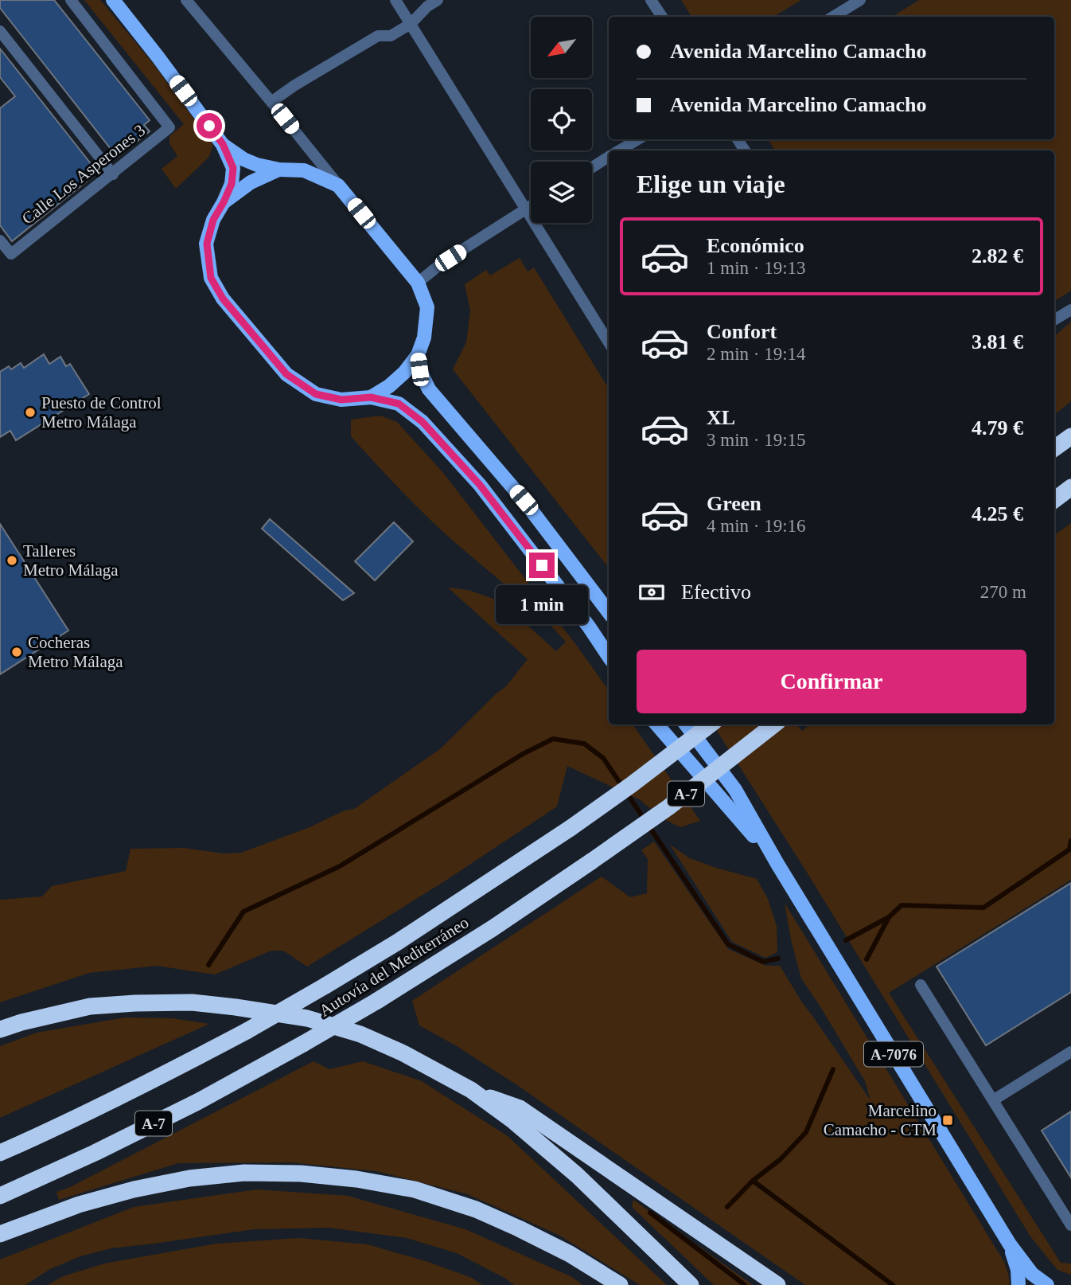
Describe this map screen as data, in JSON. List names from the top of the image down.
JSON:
{
  "streets": {
    "highway": ["A-7", "Autovía del Mediterráneo"],
    "main road": ["A-7076"],
    "street": ["Calle Los Asperones 3"]
  },
  "places": {
    "other": ["Puesto de Control Metro Málaga", "Talleres Metro Málaga", "Cocheras Metro Málaga"],
    "transit": ["Marcelino Camacho - CTM"]
  },
  "north": "bottom left",
  "page": {
    "banner": ["Avenida Marcelino Camacho", "Avenida Marcelino Camacho"],
    "heading": "Elige un viaje",
    "list": [
      {
        "name": "Económico",
        "note": "1 min · 19:13",
        "value": "2.82 €"
      },
      {
        "name": "Confort",
        "note": "2 min · 19:14",
        "value": "3.81 €"
      },
      {
        "name": "XL",
        "note": "3 min · 19:15",
        "value": "4.79 €"
      },
      {
        "name": "Green",
        "note": "4 min · 19:16",
        "value": "4.25 €"
      }
    ],
    "pay": ["Efectivo", "270 m"],
    "bubble": "1 min",
    "buttons": "Confirmar"
  }
}
